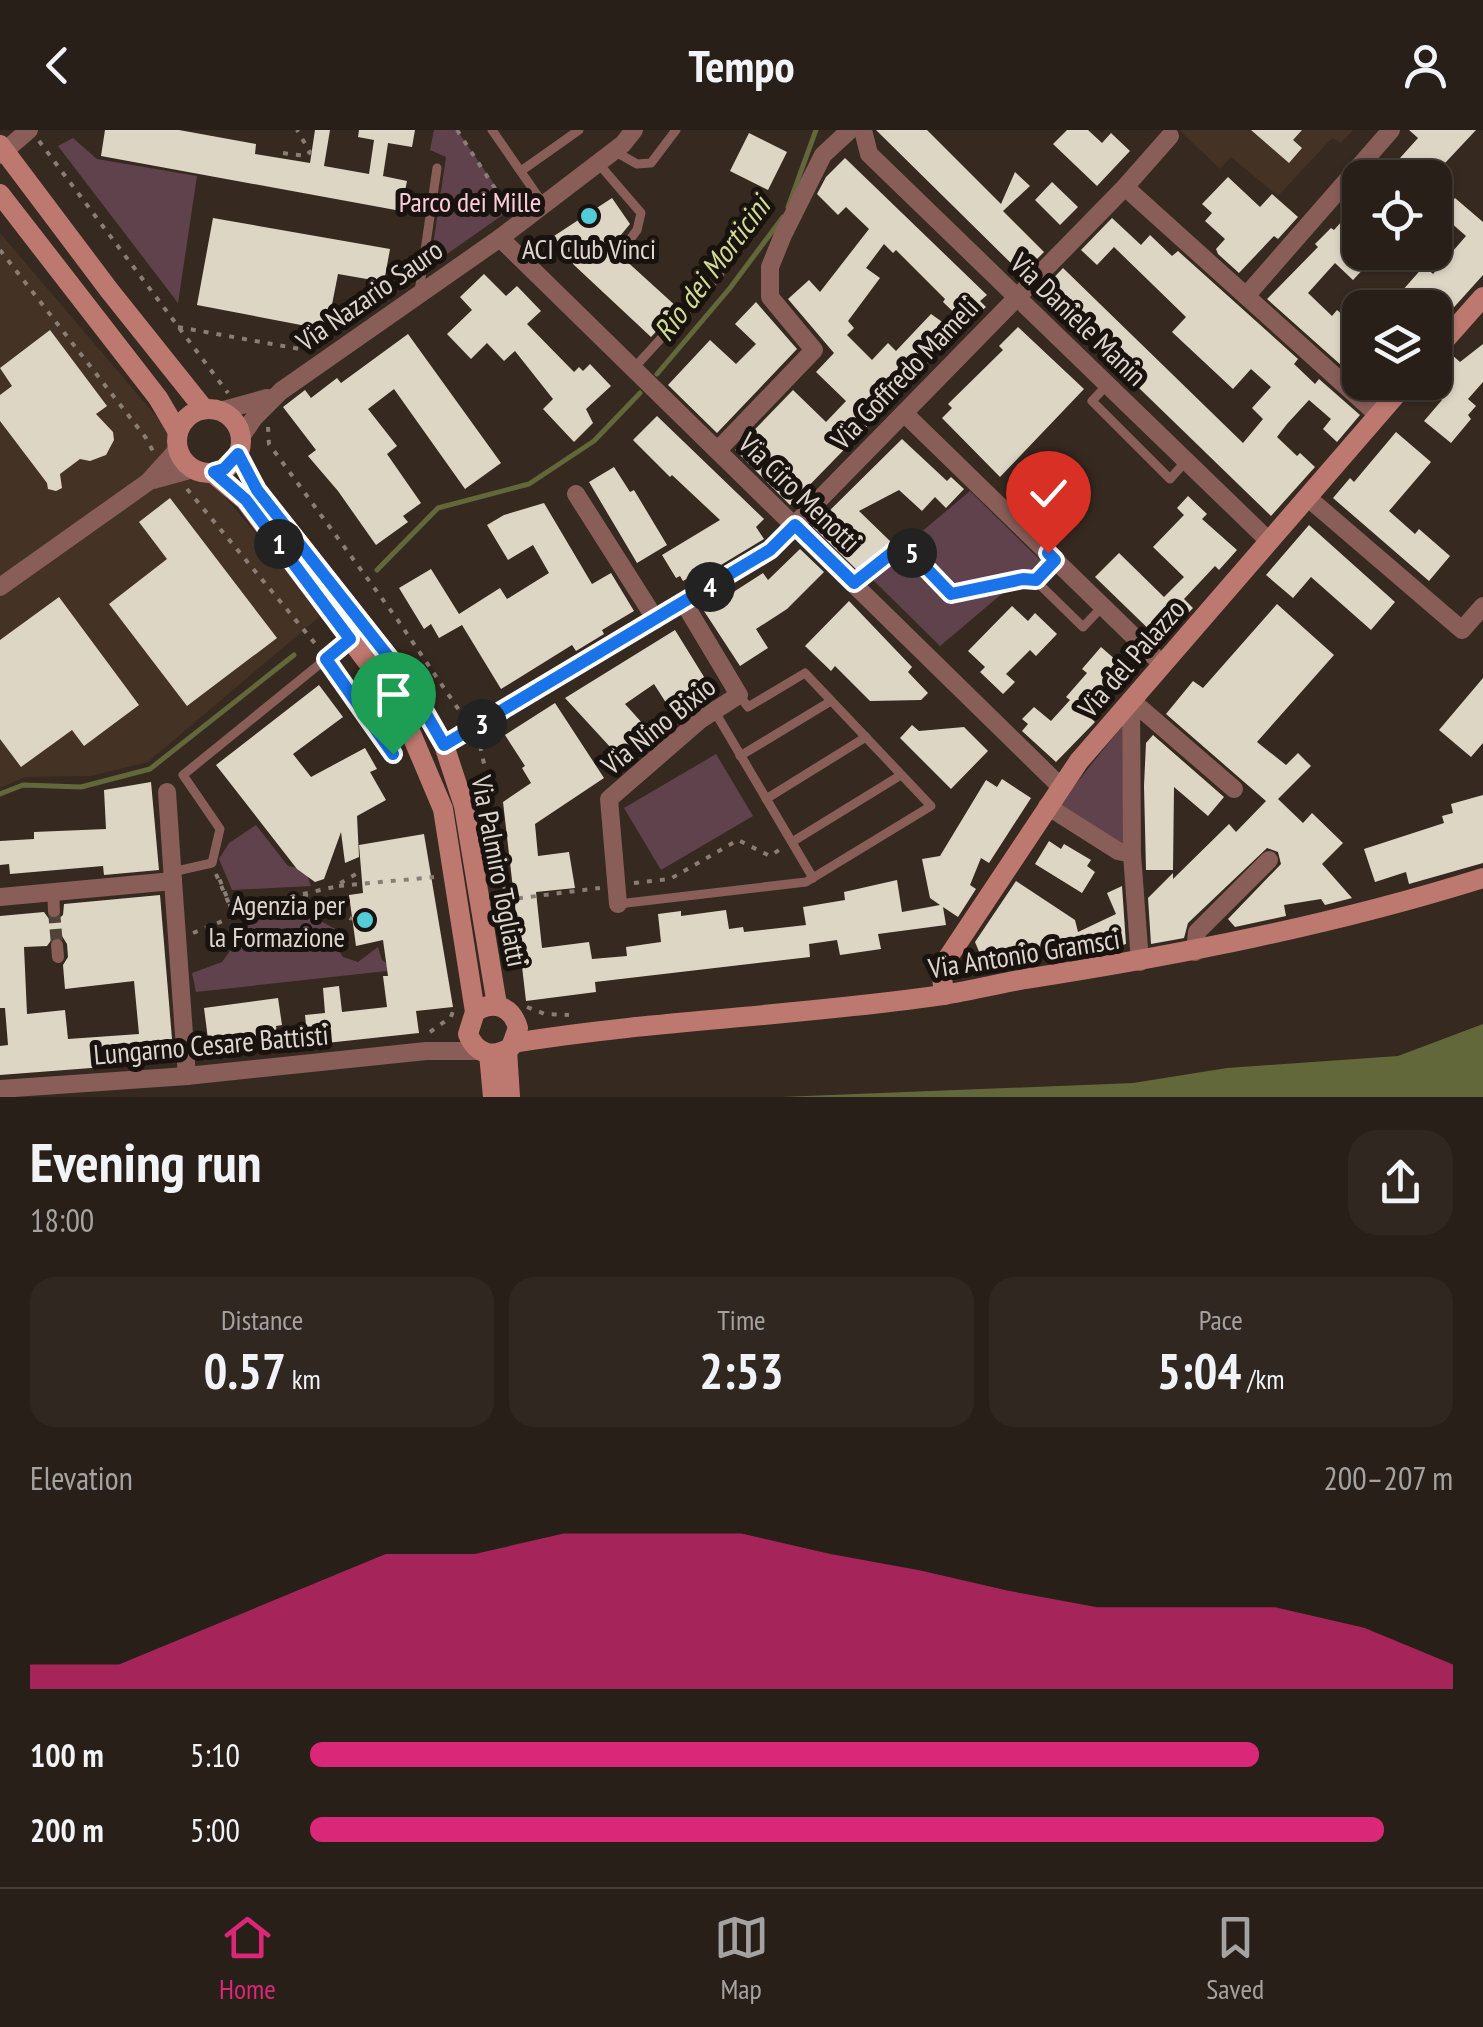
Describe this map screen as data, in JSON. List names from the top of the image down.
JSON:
{
  "streets": {
    "main road": ["Via del Palazzo", "Via Palmiro Togliatti", "Via Antonio Gramsci"],
    "street": [
      "Via Nazario Sauro",
      "Via Daniele Manin",
      "Via Goffredo Mameli",
      "Via Ciro Menotti",
      "Via Nino Bixio",
      "Lungarno Cesare Battisti"
    ]
  },
  "crossings": [
    ["Via Nazario Sauro", "Via Ciro Menotti"],
    ["Via Nazario Sauro", "Via Palmiro Togliatti"],
    ["Via Daniele Manin", "Via Goffredo Mameli"],
    ["Via Daniele Manin", "Via del Palazzo"],
    ["Via Goffredo Mameli", "Via Ciro Menotti"],
    ["Via Goffredo Mameli", "Via Nino Bixio"],
    ["Via Goffredo Mameli", "Via Palmiro Togliatti"],
    ["Via Ciro Menotti", "Via del Palazzo"],
    ["Via del Palazzo", "Via Antonio Gramsci"],
    ["Via Palmiro Togliatti", "Via Antonio Gramsci"],
    ["Via Palmiro Togliatti", "Lungarno Cesare Battisti"],
    ["Via Antonio Gramsci", "Lungarno Cesare Battisti"]
  ],
  "water": ["Rio dei Morticini"],
  "parks": ["Parco dei Mille"],
  "places": ["ACI Club Vinci", "Agenzia per la Formazione"],
  "page": {
    "header": "Tempo",
    "pins": [
      "1",
      "5",
      "4",
      "3"
    ],
    "heading": ["Evening run", "18:00"],
    "stats": [
      ["Distance", "0.57 km"],
      ["Time", "2:53"],
      ["Pace", "5:04 /km"]
    ],
    "chart": ["Elevation", "200–207 m"],
    "list": [
      {
        "name": "100 m",
        "note": "5:10"
      },
      {
        "name": "200 m",
        "note": "5:00"
      }
    ],
    "tabs": ["Home", "Map", "Saved"]
  }
}
